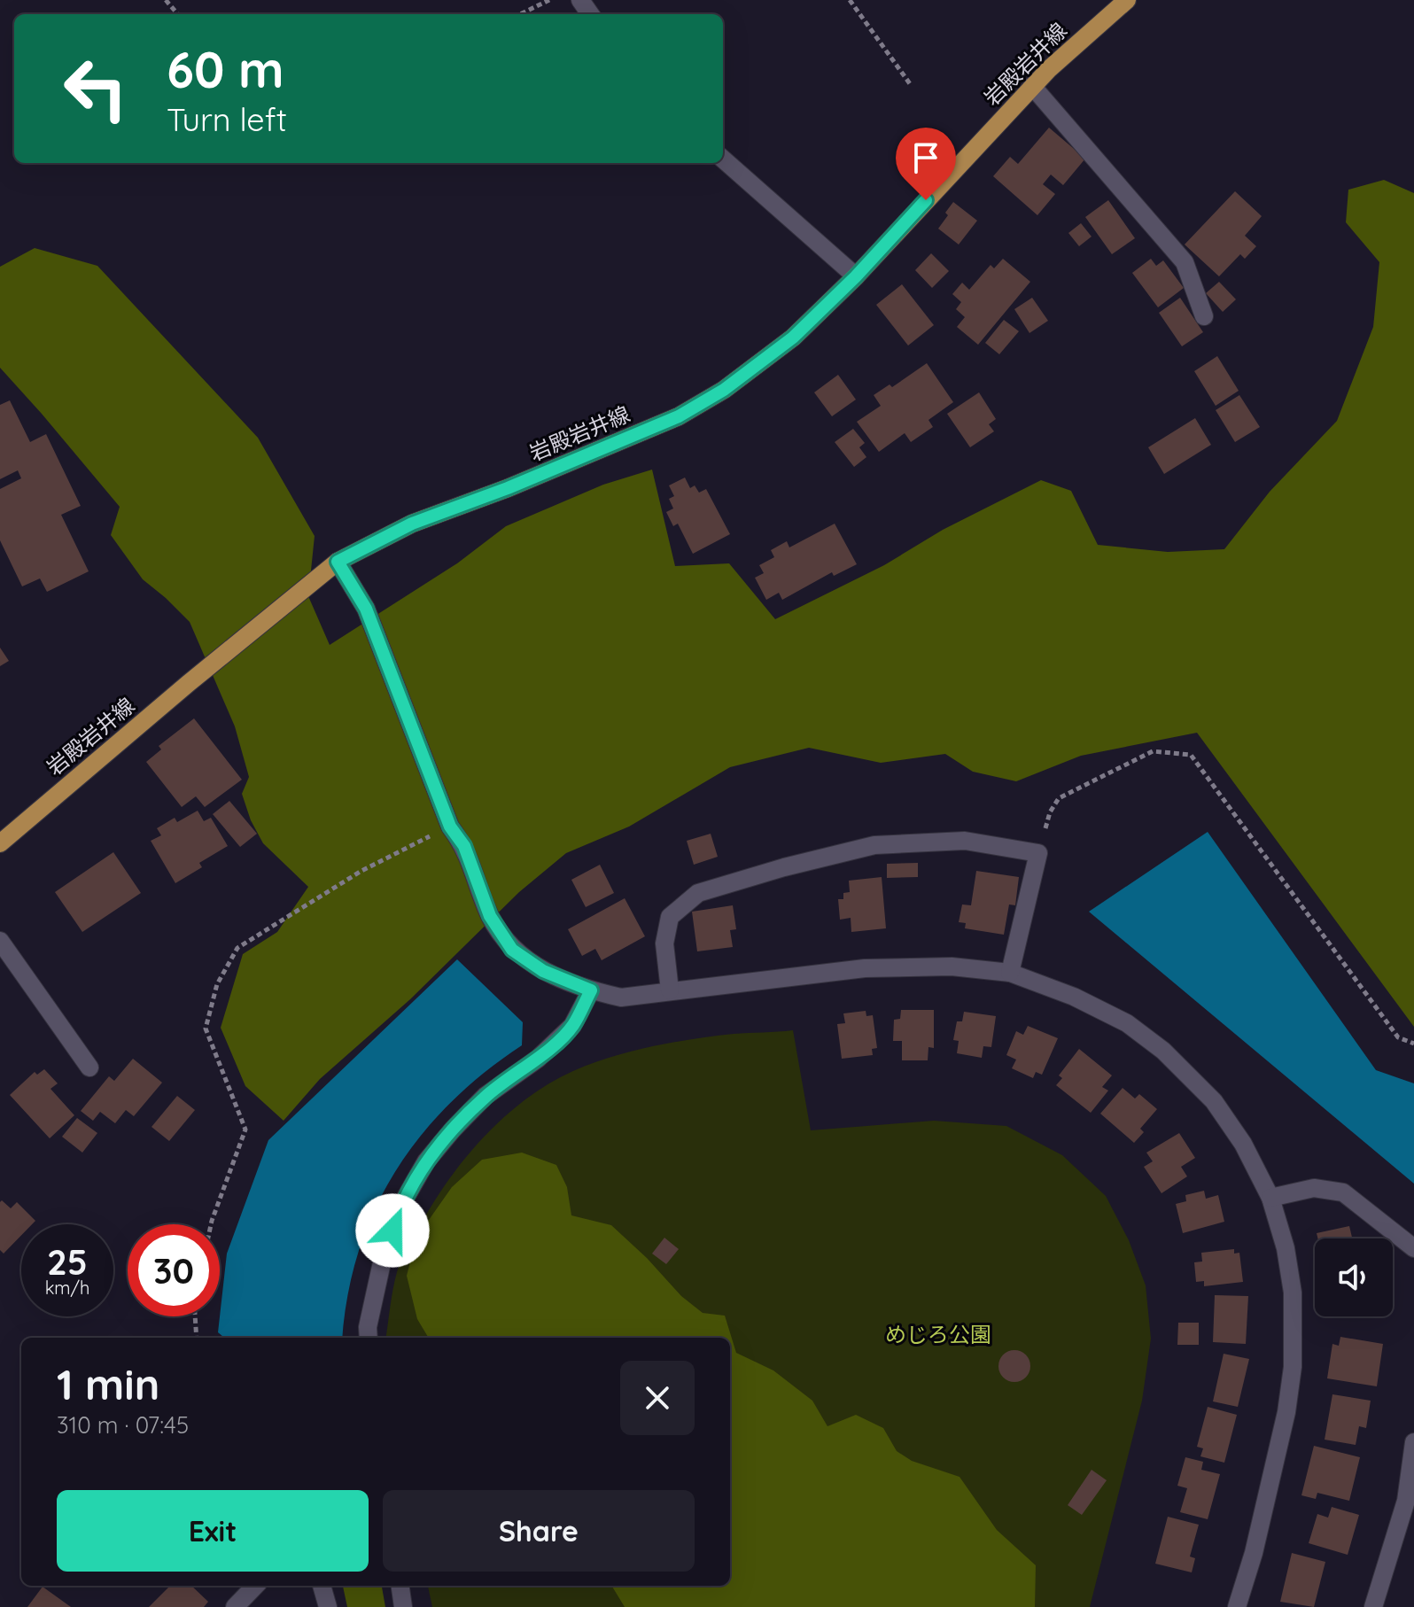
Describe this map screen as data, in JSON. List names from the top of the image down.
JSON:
{
  "streets": {
    "main road": ["岩殿岩井線"]
  },
  "parks": ["めじろ公園"],
  "page": {
    "turn": ["60 m", "Turn left"],
    "speed": "25 km/h",
    "limit": "30",
    "heading": ["1 min", "310 m · 07:45"],
    "buttons": ["Exit", "Share"]
  }
}
